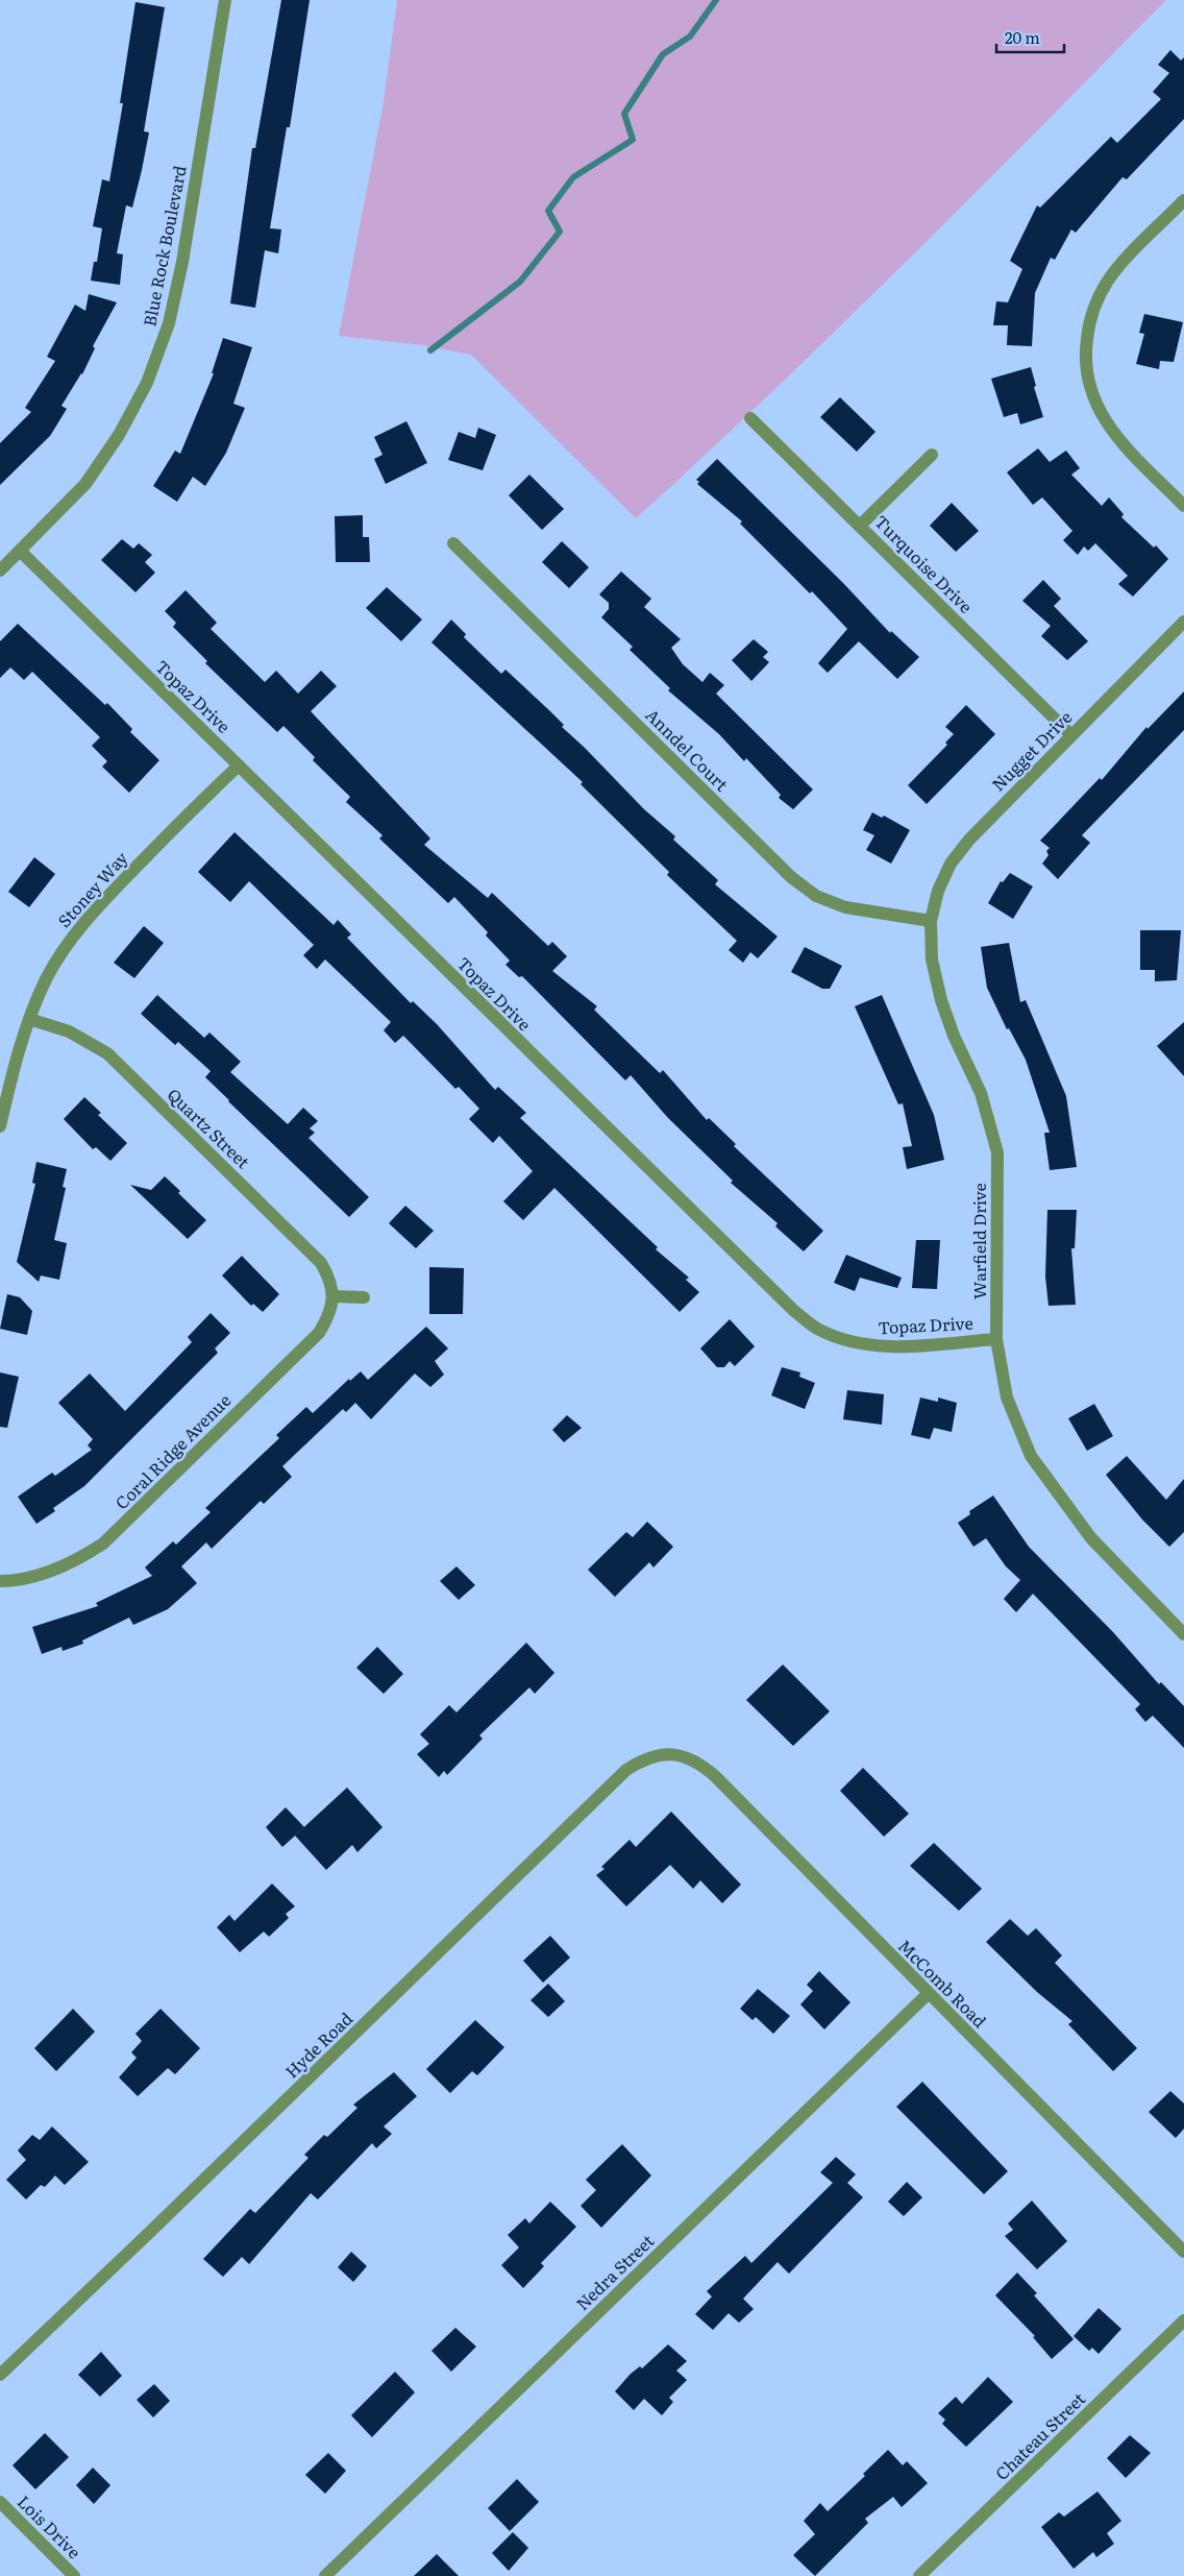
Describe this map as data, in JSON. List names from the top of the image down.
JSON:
{
  "streets": {
    "street": [
      "Blue Rock Boulevard",
      "Turquoise Drive",
      "Topaz Drive",
      "Anndel Court",
      "Nugget Drive",
      "Stoney Way",
      "Quartz Street",
      "Warfield Drive",
      "Coral Ridge Avenue",
      "McComb Road",
      "Hyde Road",
      "Nedra Street",
      "Chateau Street",
      "Lois Drive"
    ]
  },
  "crossings": [
    ["Blue Rock Boulevard", "Topaz Drive"],
    ["Turquoise Drive", "Nugget Drive"],
    ["Topaz Drive", "Stoney Way"],
    ["Topaz Drive", "Warfield Drive"],
    ["Anndel Court", "Nugget Drive"],
    ["Anndel Court", "Warfield Drive"],
    ["Nugget Drive", "Warfield Drive"],
    ["Stoney Way", "Quartz Street"],
    ["Quartz Street", "Coral Ridge Avenue"],
    ["McComb Road", "Hyde Road"],
    ["McComb Road", "Nedra Street"]
  ],
  "scale_bar": "20 m"
}
